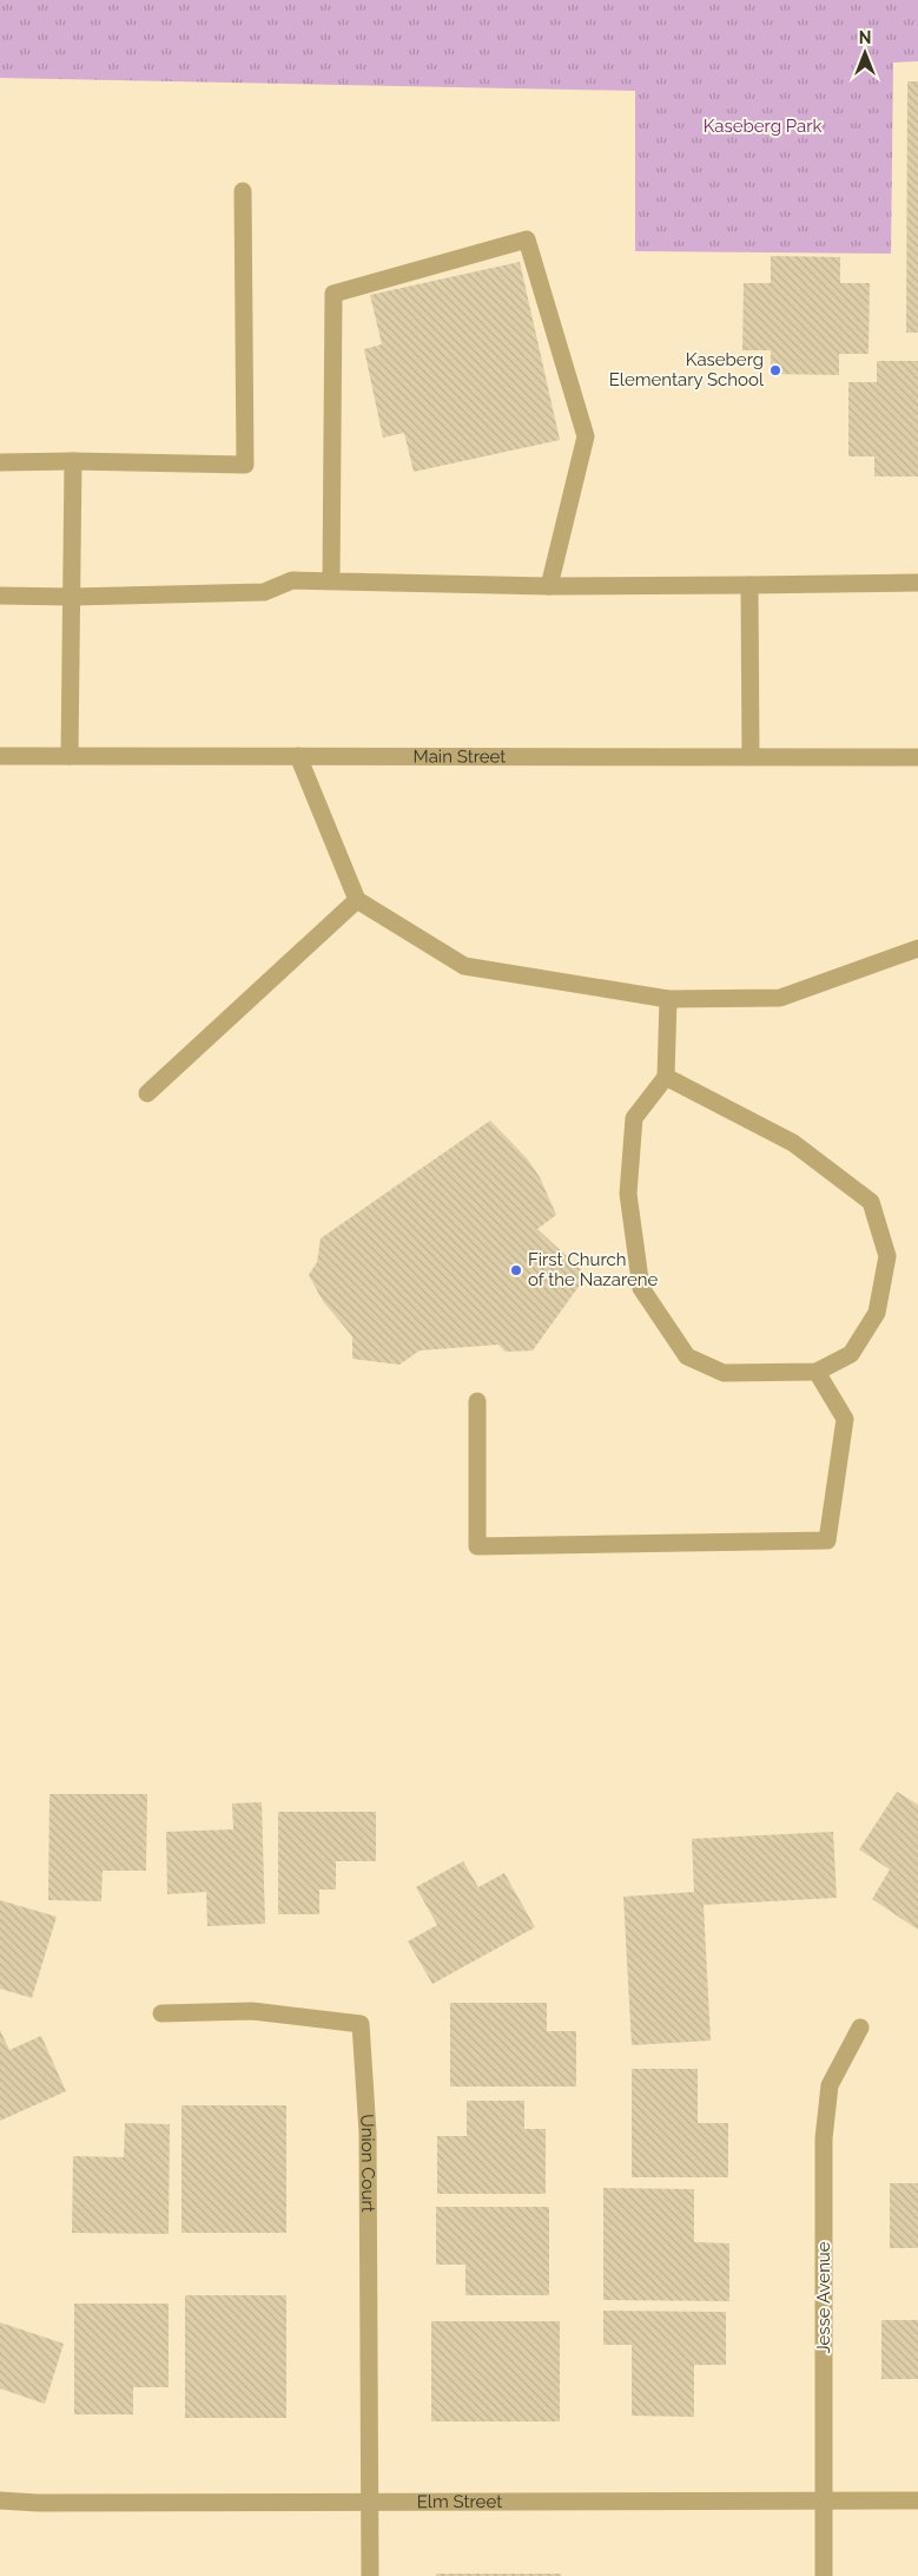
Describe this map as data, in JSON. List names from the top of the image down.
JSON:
{
  "streets": {
    "street": [
      "Main Street",
      "Union Court",
      "Jesse Avenue",
      "Elm Street"
    ]
  },
  "crossings": [
    ["Union Court", "Elm Street"],
    ["Jesse Avenue", "Elm Street"]
  ],
  "parks": ["Kaseberg Park"],
  "places": ["Kaseberg Elementary School", "First Church of the Nazarene"],
  "north": "top"
}
